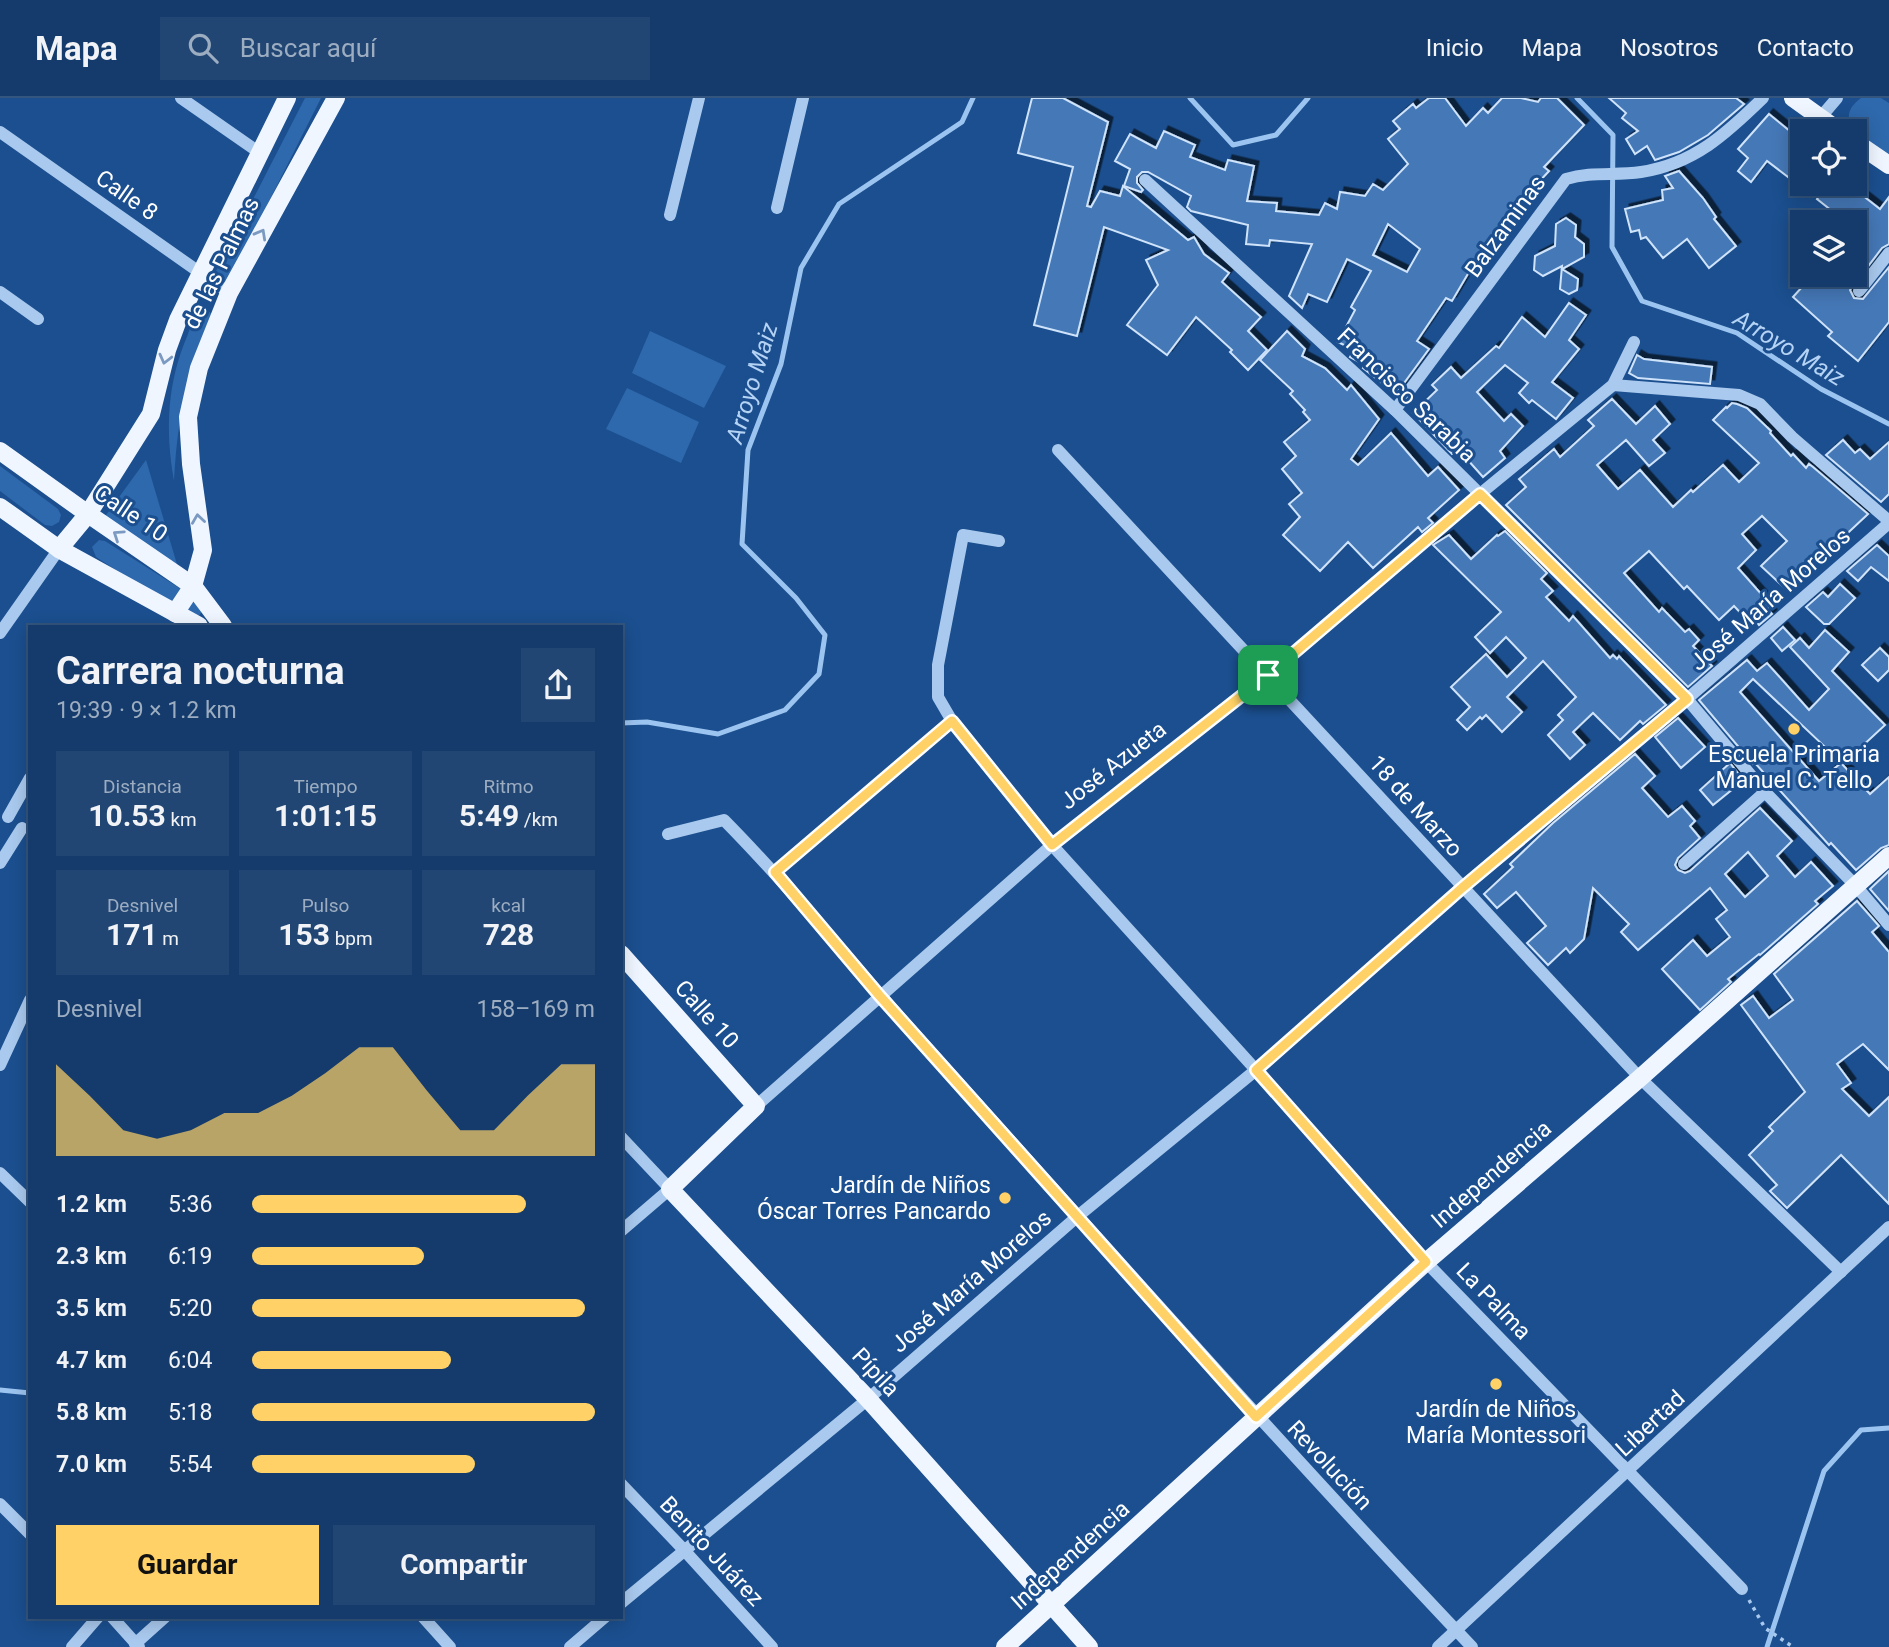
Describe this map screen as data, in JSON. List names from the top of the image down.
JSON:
{
  "streets": {
    "main road": [
      "de las Palmas",
      "Calle 10",
      "José Azueta",
      "Independencia",
      "Pípila"
    ],
    "street": [
      "Calle 8",
      "Balzaminas",
      "Francisco Sarabia",
      "José María Morelos",
      "18 de Marzo",
      "La Palma",
      "Libertad",
      "Revolución",
      "Benito Juárez"
    ]
  },
  "crossings": [
    ["Calle 8", "de las Palmas"],
    ["Balzaminas", "Francisco Sarabia"],
    ["de las Palmas", "Calle 10"],
    ["Francisco Sarabia", "José María Morelos"],
    ["Francisco Sarabia", "José Azueta"],
    ["Francisco Sarabia", "Independencia"],
    ["Calle 10", "José Azueta"],
    ["José María Morelos", "18 de Marzo"],
    ["José María Morelos", "La Palma"],
    ["José María Morelos", "Pípila"],
    ["José María Morelos", "Revolución"],
    ["José María Morelos", "Benito Juárez"],
    ["José Azueta", "18 de Marzo"],
    ["José Azueta", "La Palma"],
    ["José Azueta", "Pípila"],
    ["José Azueta", "Revolución"],
    ["18 de Marzo", "Independencia"],
    ["18 de Marzo", "Libertad"],
    ["Independencia", "La Palma"],
    ["Independencia", "Pípila"],
    ["Independencia", "Revolución"],
    ["La Palma", "Libertad"],
    ["Libertad", "Revolución"]
  ],
  "water": ["Arroyo Maiz"],
  "places": ["Escuela Primaria Manuel C. Tello", "Jardín de Niños Óscar Torres Pancardo", "Jardín de Niños María Montessori"],
  "page": {
    "header": "Mapa",
    "search": "Buscar aquí",
    "nav": [
      "Inicio",
      "Mapa",
      "Nosotros",
      "Contacto"
    ],
    "heading": ["Carrera nocturna", "19:39 · 9 × 1.2 km"],
    "stats": [
      ["Distancia", "10.53 km"],
      ["Tiempo", "1:01:15"],
      ["Ritmo", "5:49 /km"],
      ["Desnivel", "171 m"],
      ["Pulso", "153 bpm"],
      ["kcal", "728"]
    ],
    "chart": ["Desnivel", "158–169 m"],
    "list": [
      {
        "name": "1.2 km",
        "note": "5:36"
      },
      {
        "name": "2.3 km",
        "note": "6:19"
      },
      {
        "name": "3.5 km",
        "note": "5:20"
      },
      {
        "name": "4.7 km",
        "note": "6:04"
      },
      {
        "name": "5.8 km",
        "note": "5:18"
      },
      {
        "name": "7.0 km",
        "note": "5:54"
      }
    ],
    "buttons": ["Guardar", "Compartir"]
  }
}
